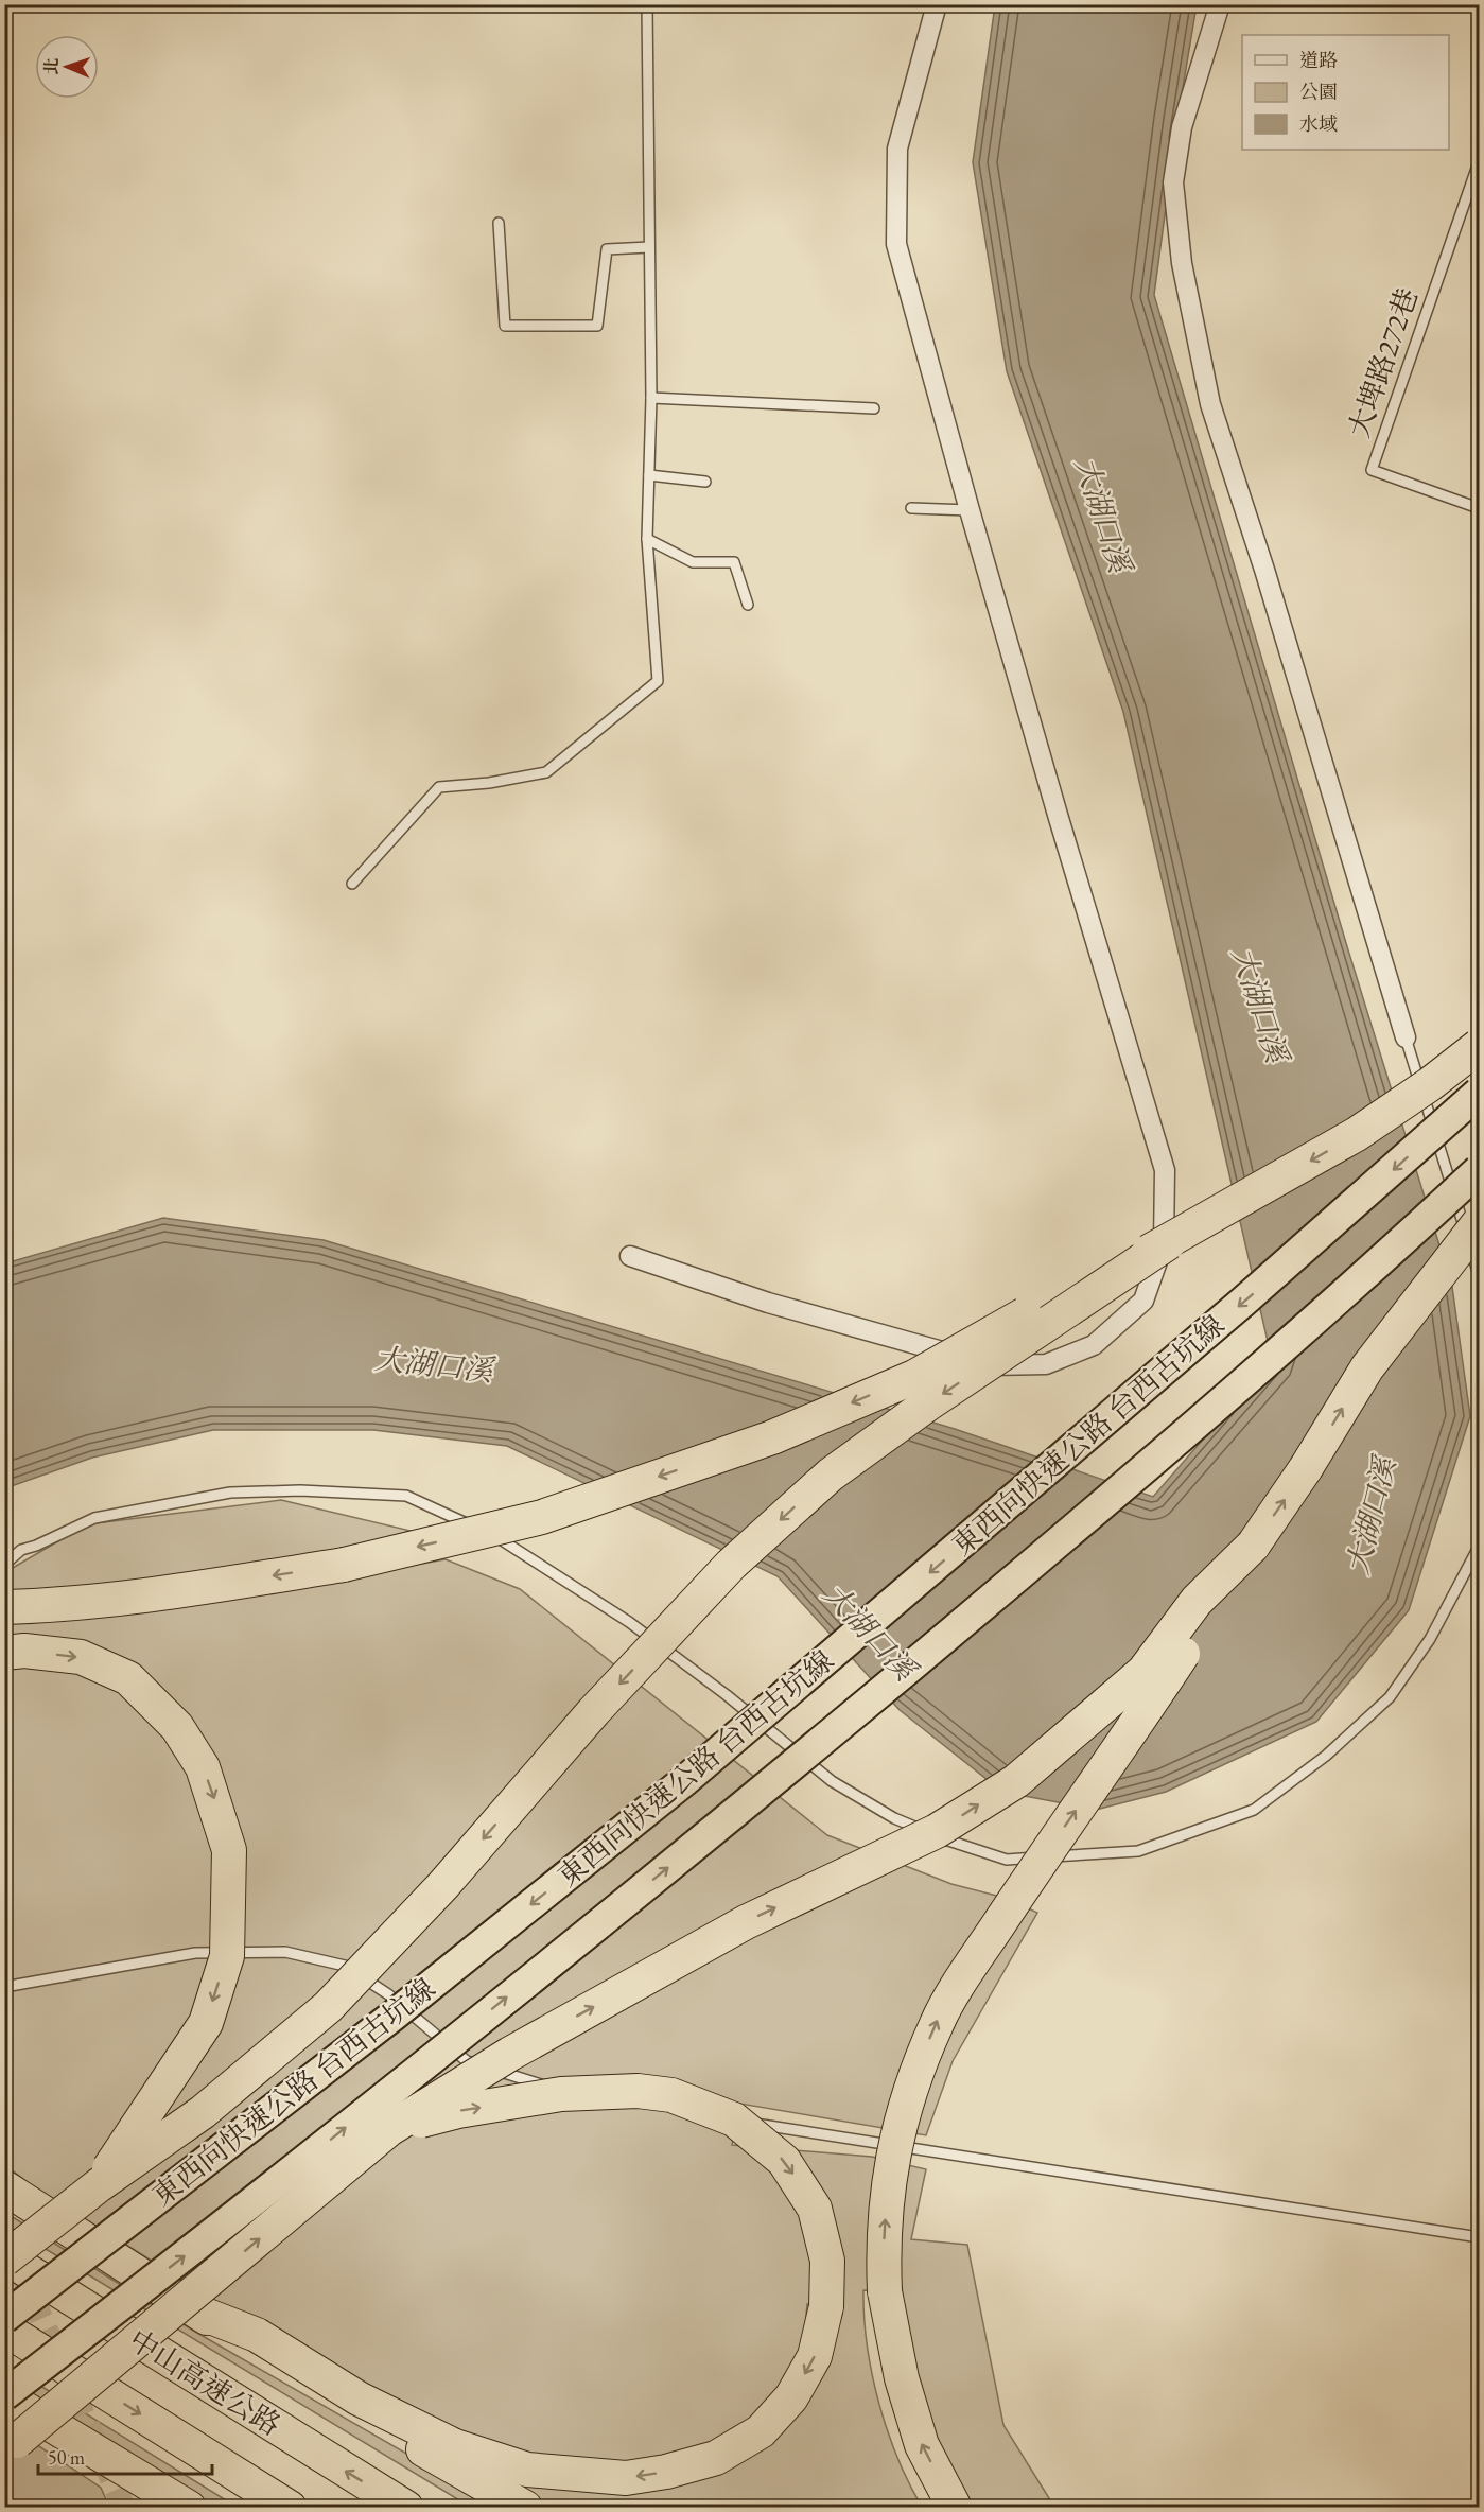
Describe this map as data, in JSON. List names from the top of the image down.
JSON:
{
  "streets": {
    "highway": ["東西向快速公路 台西古坑線", "中山高速公路"],
    "lane": ["大埤路272巷"]
  },
  "water": ["大湖口溪"],
  "legend": ["道路", "公園", "水域"],
  "scale_bar": "50 m",
  "north": "left"
}
